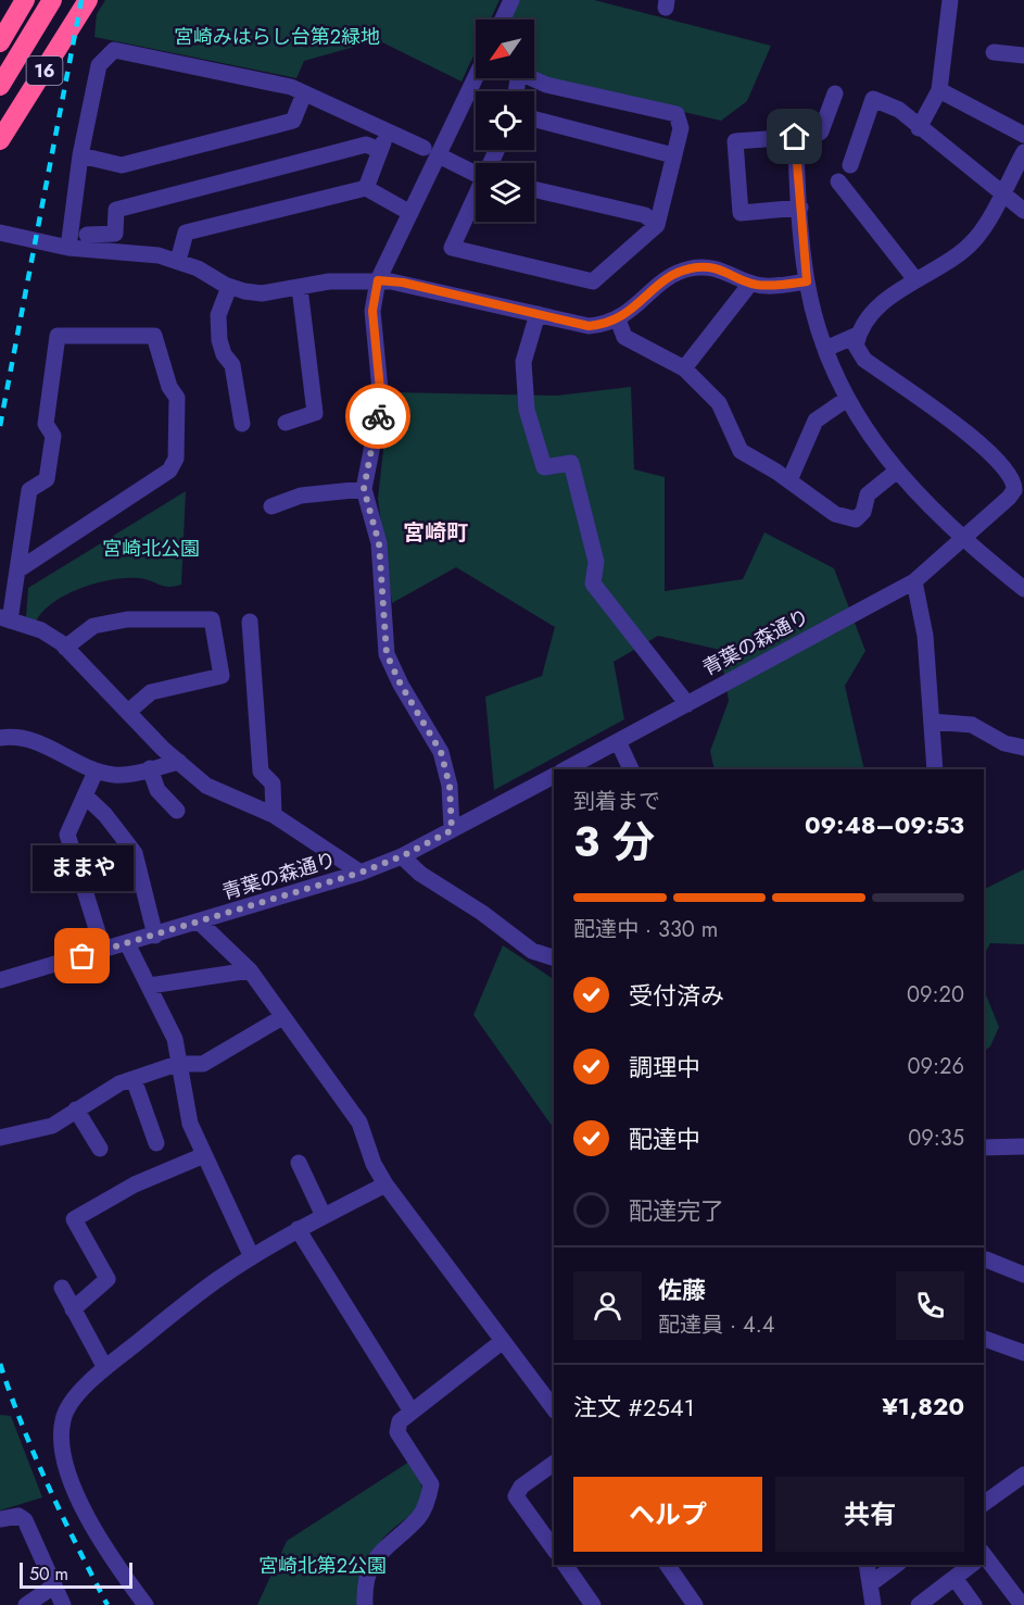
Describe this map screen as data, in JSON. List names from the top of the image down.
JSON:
{
  "streets": {
    "highway": ["16"],
    "street": ["青葉の森通り"]
  },
  "districts": ["宮崎町"],
  "parks": ["宮崎みはらし台第2緑地", "宮崎北公園", "宮崎北第2公園"],
  "places": ["ままや"],
  "scale_bar": "50 m",
  "north": "bottom left",
  "page": {
    "heading": ["3 分", "到着まで", "09:48–09:53"],
    "panel": [
      "佐藤",
      "配達員 · 4.4",
      "注文 #2541",
      "¥1,820"
    ],
    "bubble": "ままや",
    "bar": "配達中 · 330 m",
    "list": [
      ["受付済み", "09:20"],
      ["調理中", "09:26"],
      ["配達中", "09:35"],
      "配達完了"
    ],
    "buttons": ["ヘルプ", "共有"],
    "scale": "50 m"
  }
}
